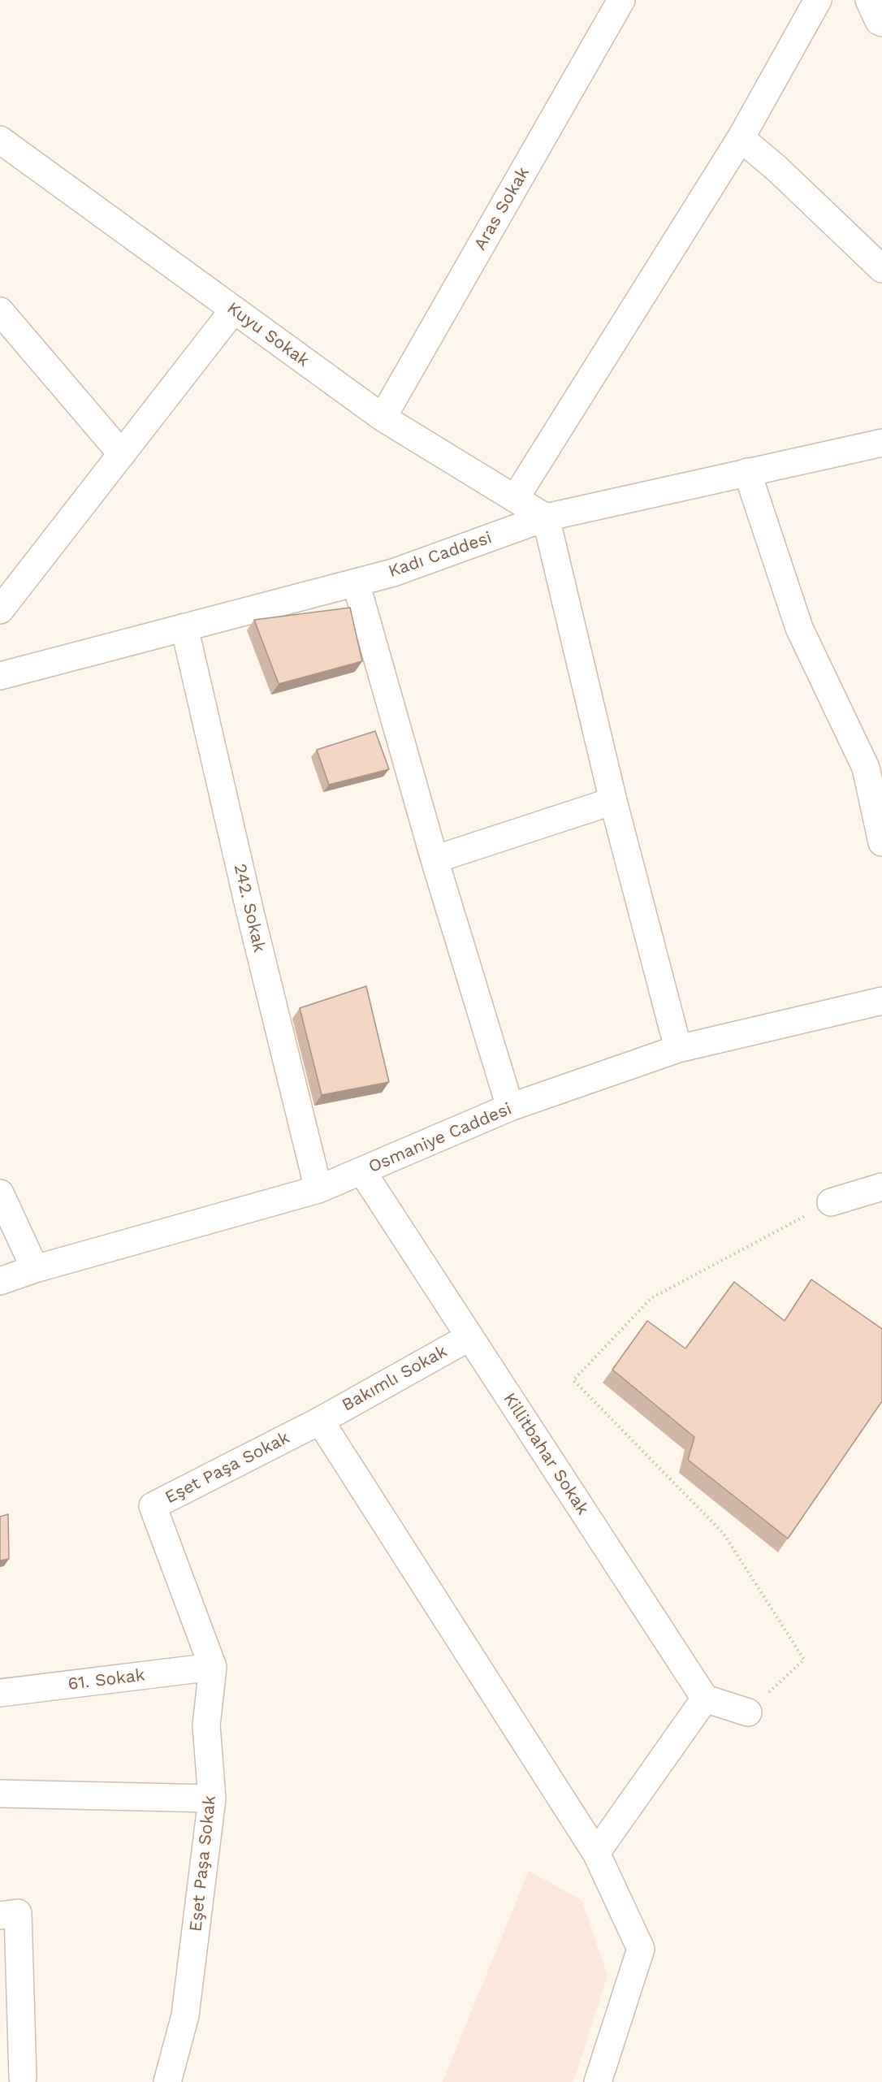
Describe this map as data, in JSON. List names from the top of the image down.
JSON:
{
  "streets": {
    "street": [
      "Aras Sokak",
      "Kuyu Sokak",
      "Kadı Caddesi",
      "242. Sokak",
      "Osmaniye Caddesi",
      "Bakımlı Sokak",
      "Killitbahar Sokak",
      "Eşet Paşa Sokak",
      "61. Sokak"
    ]
  },
  "crossings": [
    ["Aras Sokak", "Kuyu Sokak"],
    ["Kuyu Sokak", "Kadı Caddesi"],
    ["Kadı Caddesi", "242. Sokak"],
    ["242. Sokak", "Osmaniye Caddesi"],
    ["Osmaniye Caddesi", "Killitbahar Sokak"],
    ["Bakımlı Sokak", "Killitbahar Sokak"],
    ["Bakımlı Sokak", "Eşet Paşa Sokak"],
    ["Eşet Paşa Sokak", "61. Sokak"]
  ]
}
